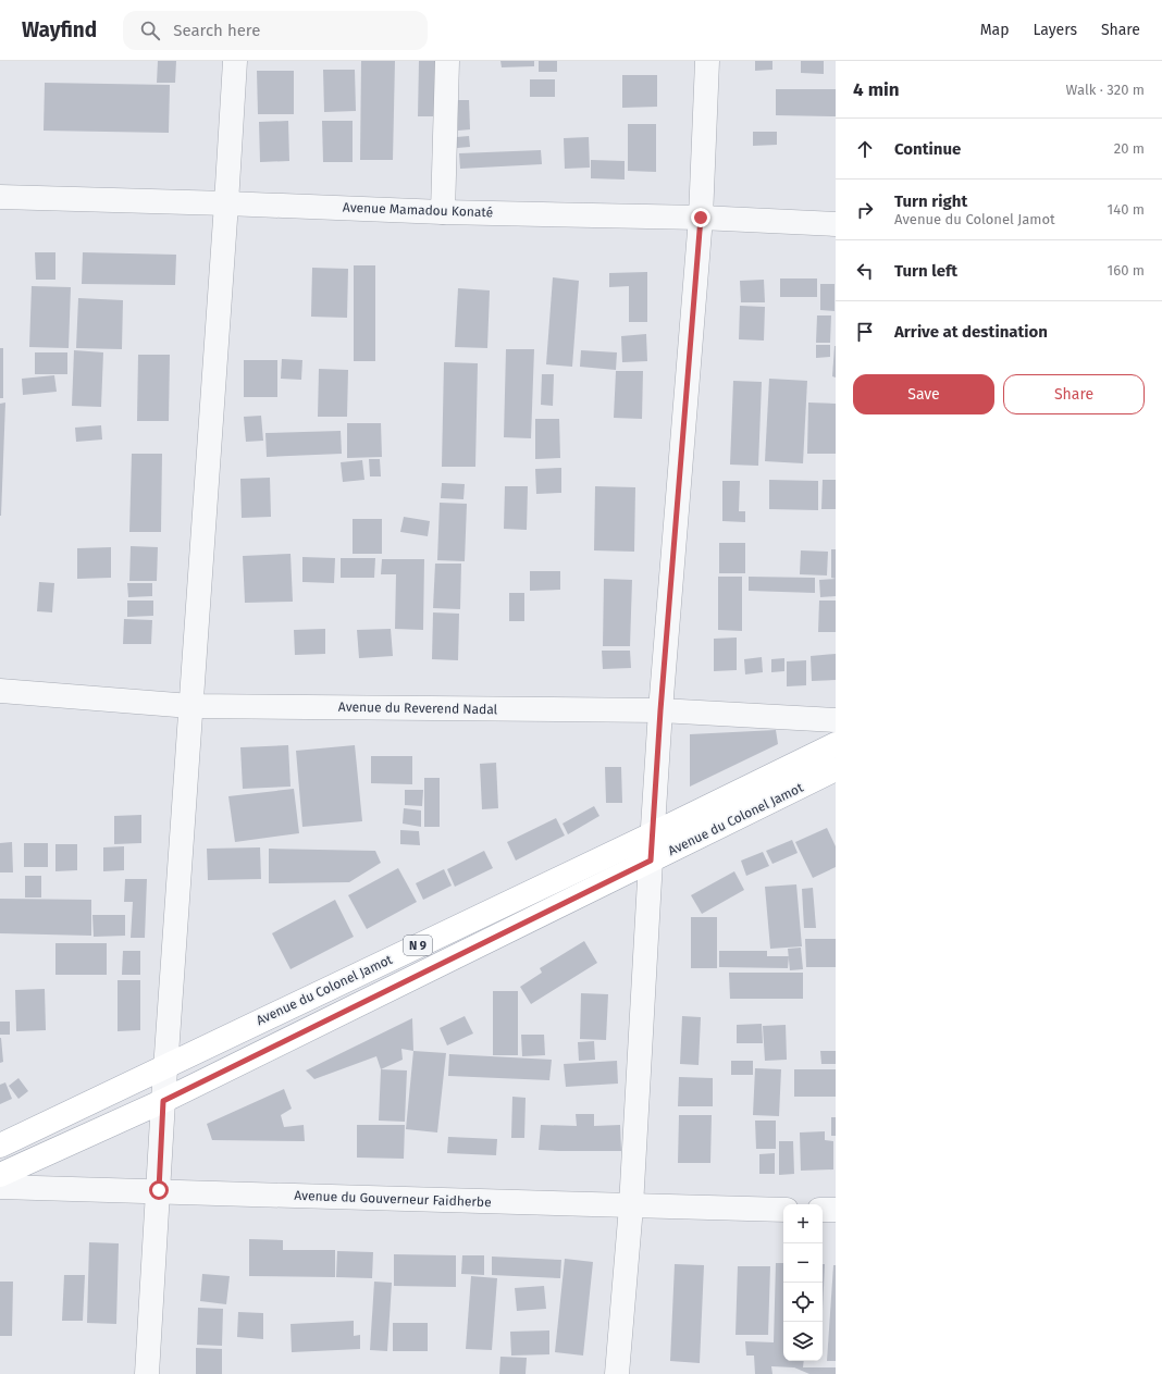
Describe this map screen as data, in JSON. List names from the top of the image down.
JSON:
{
  "streets": {
    "main road": ["Avenue du Colonel Jamot", "N 9"],
    "street": ["Avenue Mamadou Konaté", "Avenue du Reverend Nadal", "Avenue du Gouverneur Faidherbe"]
  },
  "page": {
    "header": "Wayfind",
    "search": "Search here",
    "nav": ["Map", "Layers", "Share"],
    "heading": ["4 min", "Walk · 320 m"],
    "list": [
      ["Continue", "20 m"],
      ["Turn right", "Avenue du Colonel Jamot", "140 m"],
      ["Turn left", "160 m"],
      "Arrive at destination"
    ],
    "buttons": ["Save", "Share"],
    "map_buttons": ["+", "−"]
  }
}
